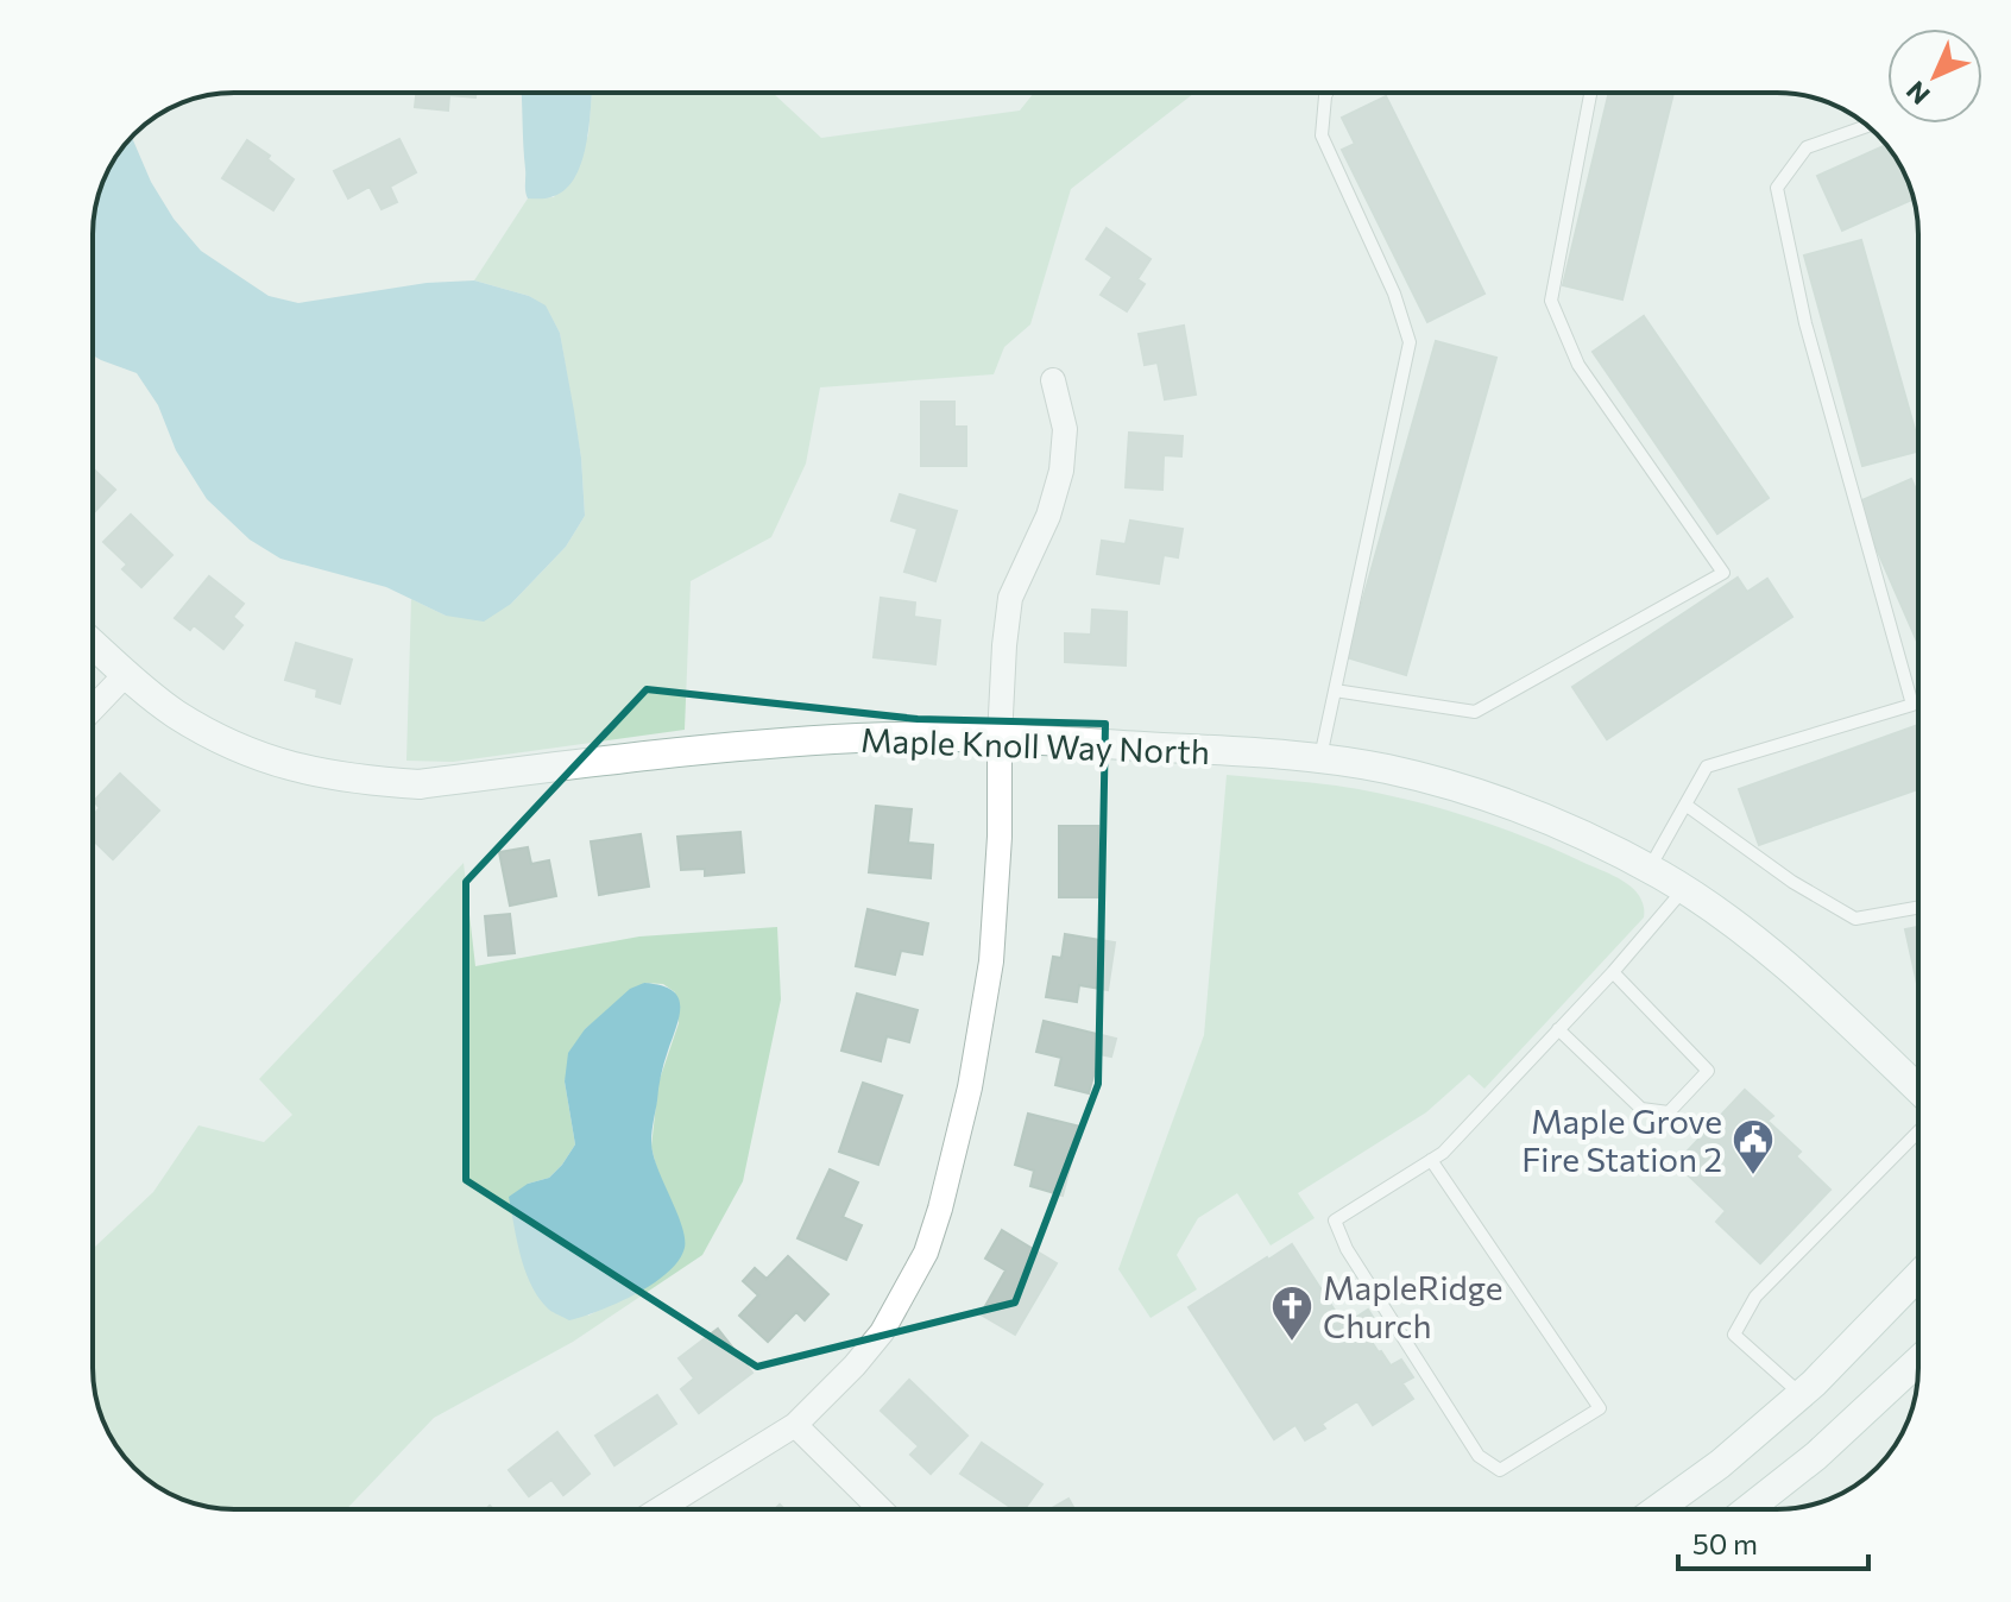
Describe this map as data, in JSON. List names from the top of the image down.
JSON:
{
  "streets": {
    "street": ["Maple Knoll Way North"]
  },
  "places": {
    "public building": ["Maple Grove Fire Station 2"],
    "church": ["MapleRidge Church"]
  },
  "scale_bar": "50 m",
  "north": "bottom left"
}
